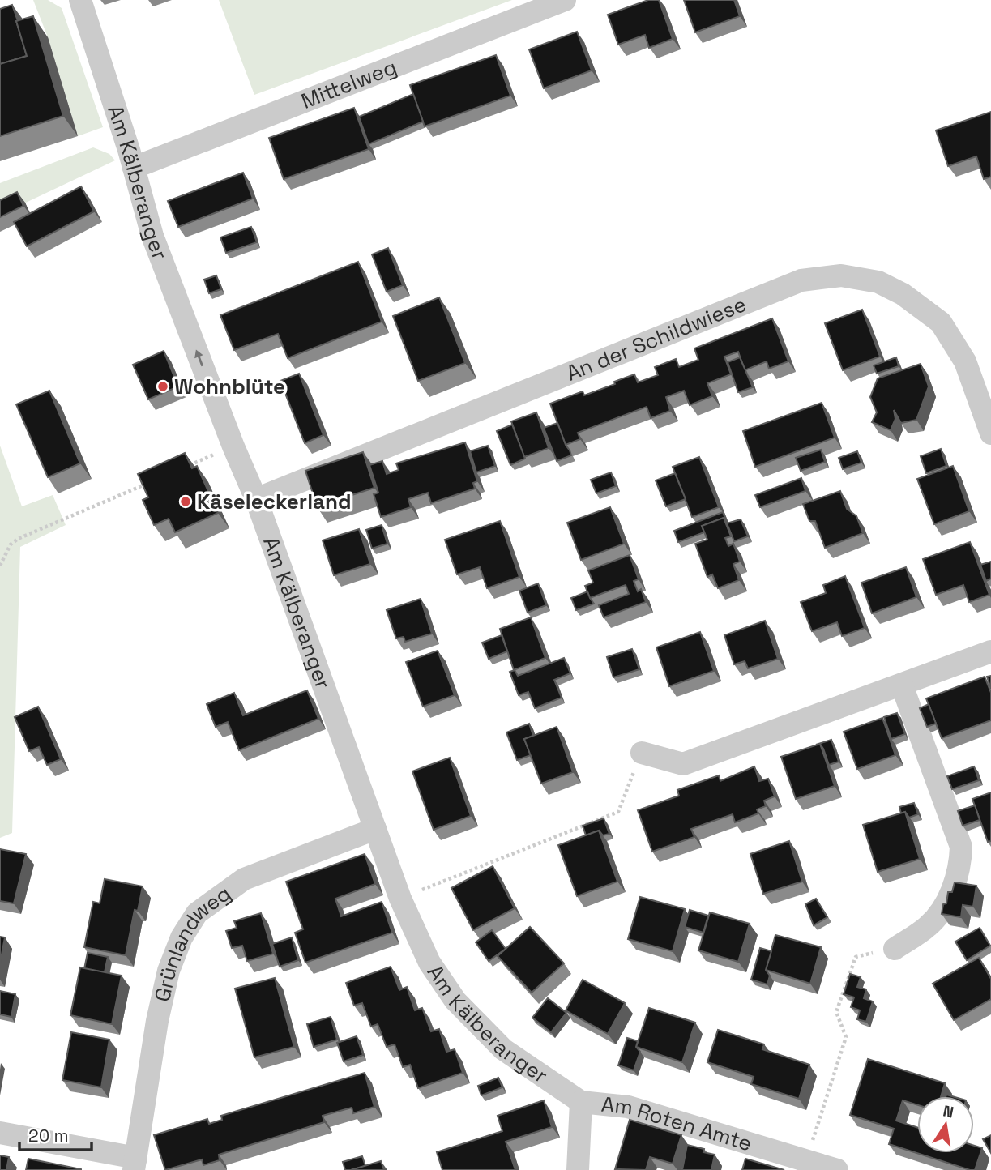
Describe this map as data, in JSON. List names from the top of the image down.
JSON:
{
  "streets": {
    "street": [
      "Mittelweg",
      "Am Kälberanger",
      "An der Schildwiese",
      "Grünlandweg",
      "Am Roten Amte"
    ]
  },
  "crossings": [
    ["Mittelweg", "Am Kälberanger"],
    ["Am Kälberanger", "An der Schildwiese"],
    ["Am Kälberanger", "Grünlandweg"],
    ["Am Kälberanger", "Am Roten Amte"]
  ],
  "places": ["Wohnblüte", "Käseleckerland"],
  "scale_bar": "20 m",
  "north": "top"
}
